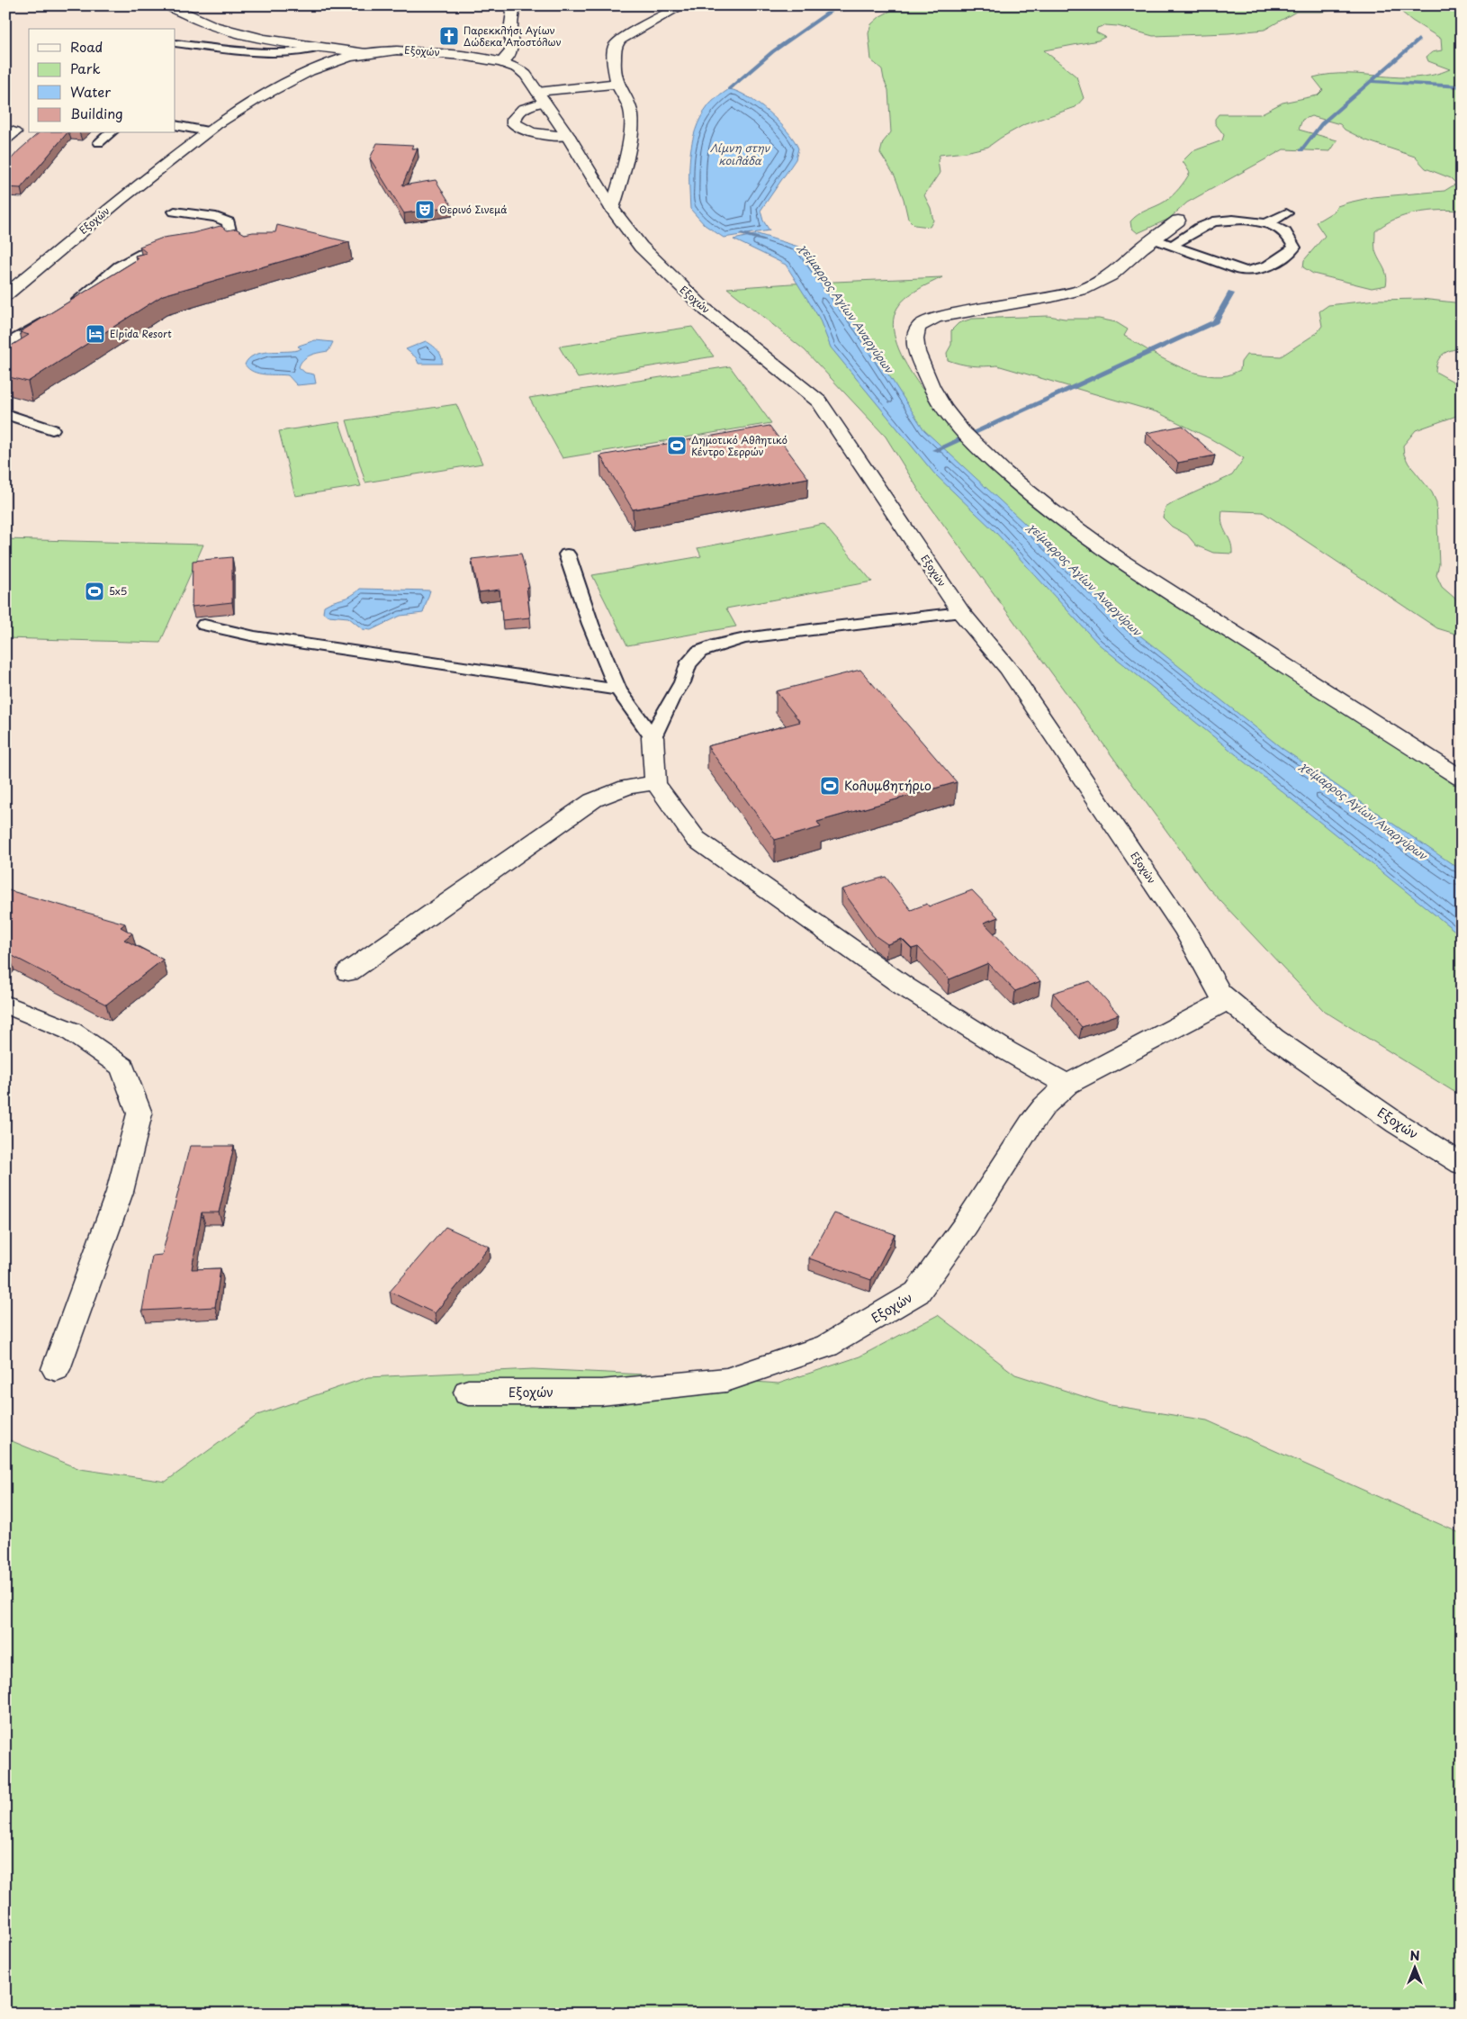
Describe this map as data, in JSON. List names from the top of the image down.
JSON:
{
  "streets": {
    "street": ["Εξοχών"]
  },
  "water": ["Λίμνη στην κοιλάδα", "χείμαρρος Αγίων Αναργύρων"],
  "places": {
    "church": ["Παρεκκλήσι Αγίων Δώδεκα Αποστόλων"],
    "theatre": ["Θερινό Σινεμά"],
    "hotel": ["Elpida Resort"],
    "sports": ["Δημοτικό Αθλητικό Κέντρο Σερρών", "5x5", "Κολυμβητήριο"]
  },
  "legend": [
    "Road",
    "Park",
    "Water",
    "Building"
  ],
  "north": "top"
}
